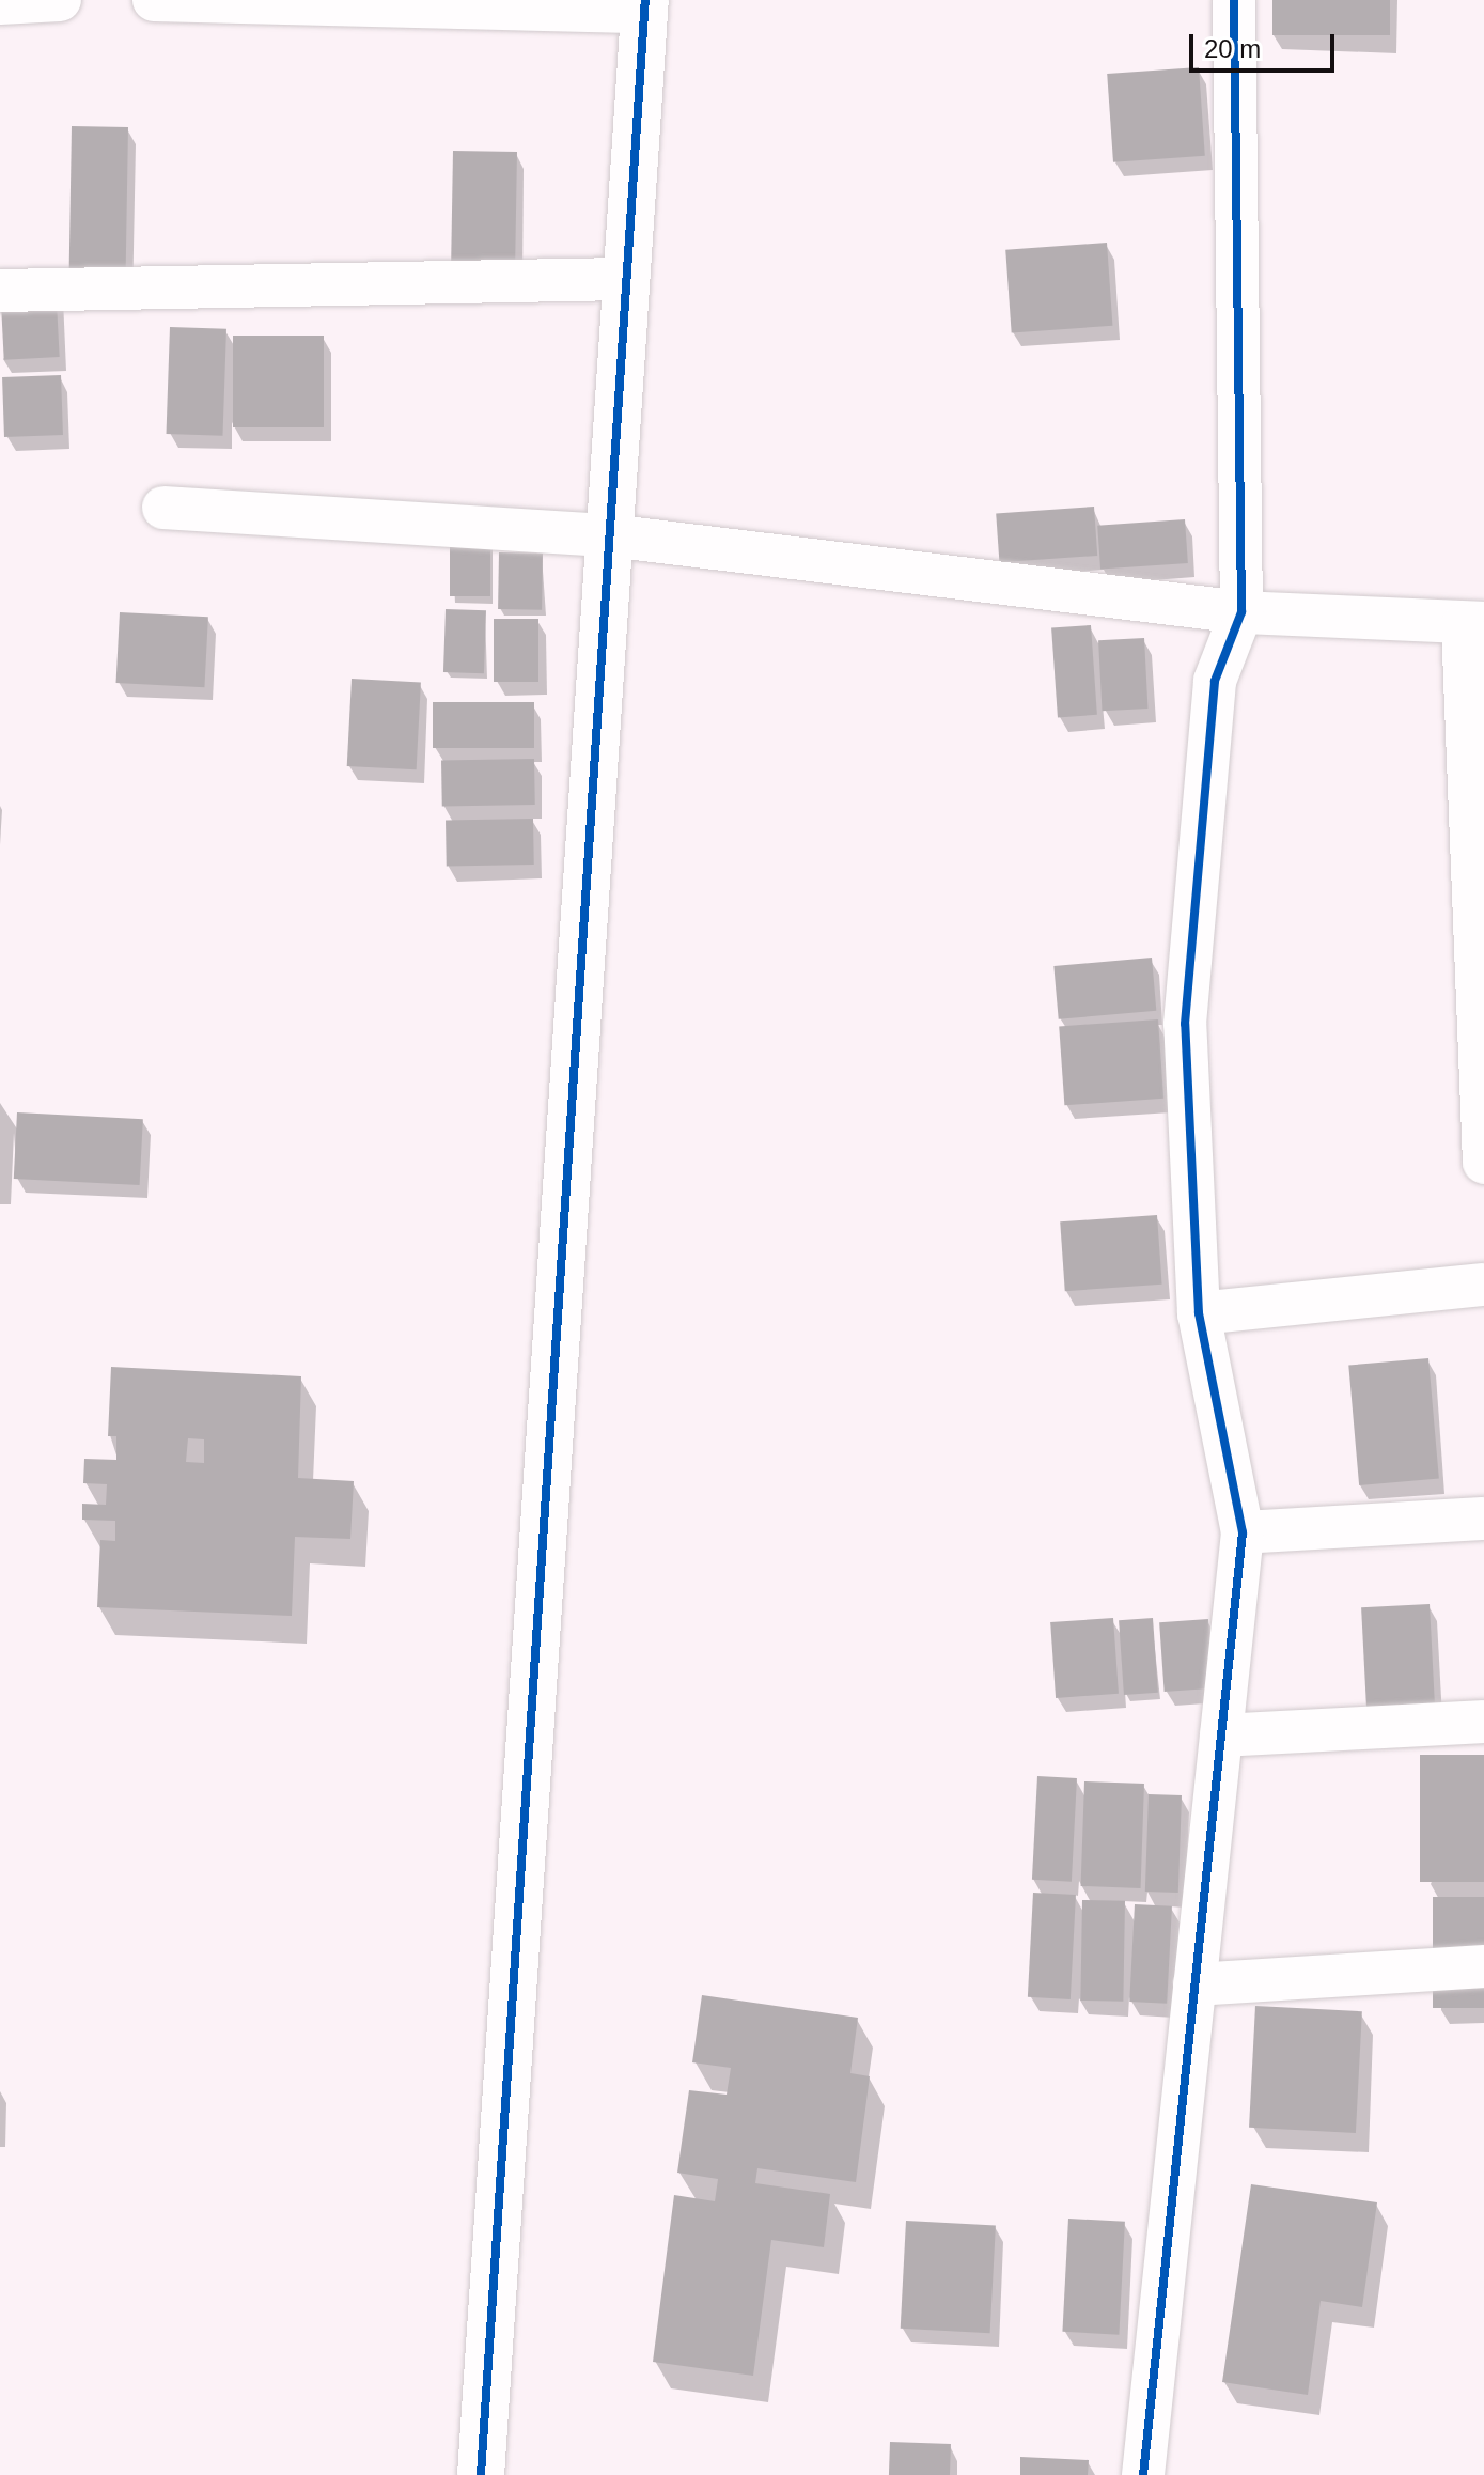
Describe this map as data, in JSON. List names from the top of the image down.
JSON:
{
  "scale_bar": "20 m"
}
